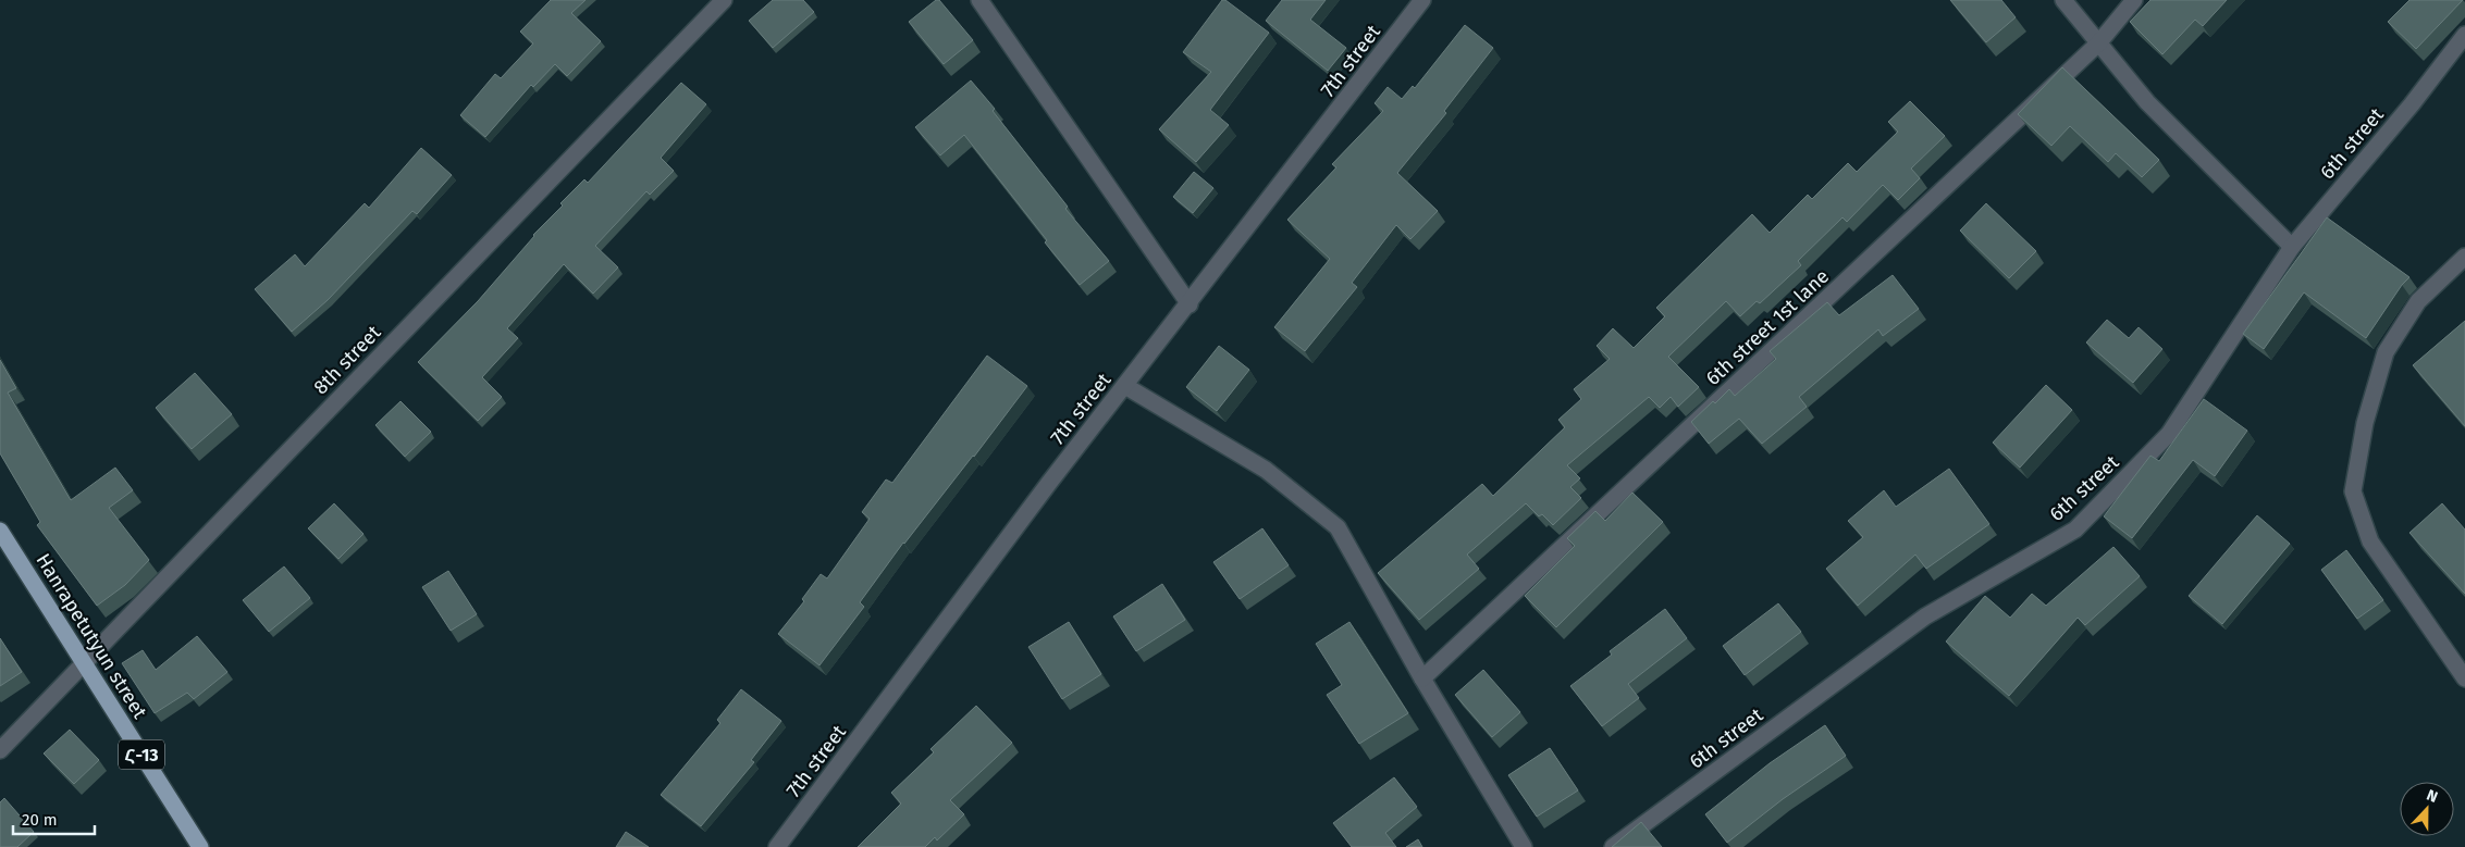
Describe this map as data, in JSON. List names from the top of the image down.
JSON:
{
  "streets": {
    "main road": ["Hanrapetutyun street", "Հ-13"],
    "street": [
      "7th street",
      "6th street",
      "6th street 1st lane",
      "8th street"
    ]
  },
  "crossings": [
    ["8th street", "Hanrapetutyun street"]
  ],
  "scale_bar": "20 m",
  "north": "top"
}
